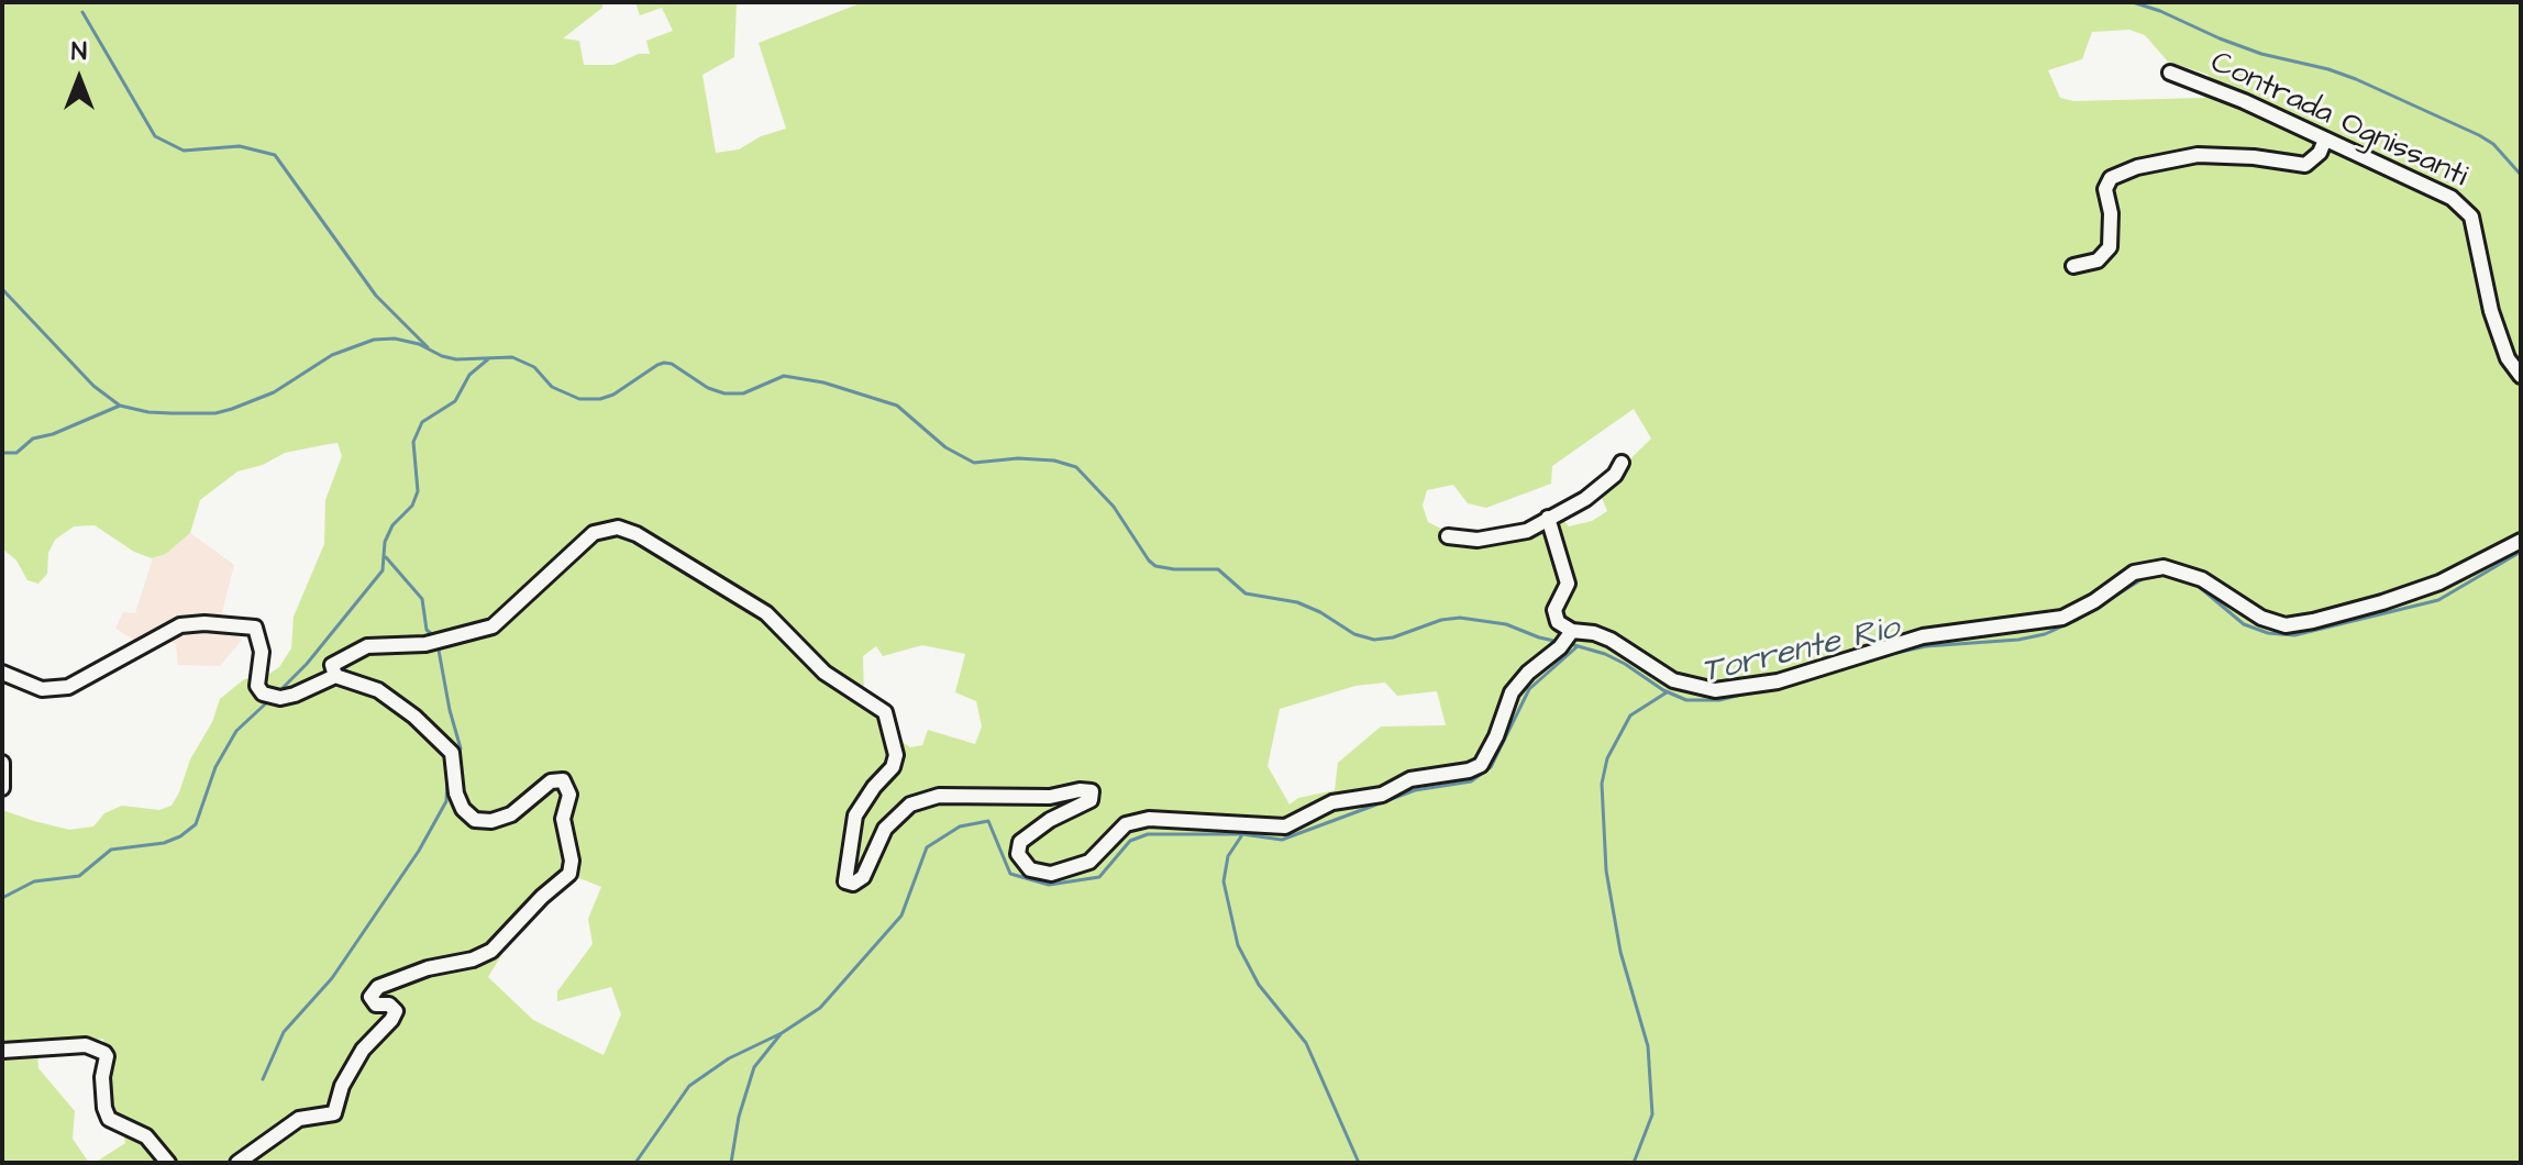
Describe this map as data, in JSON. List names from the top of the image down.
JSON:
{
  "streets": {
    "street": ["Contrada Ognissanti"]
  },
  "water": ["Torrente Rio"],
  "north": "top"
}
